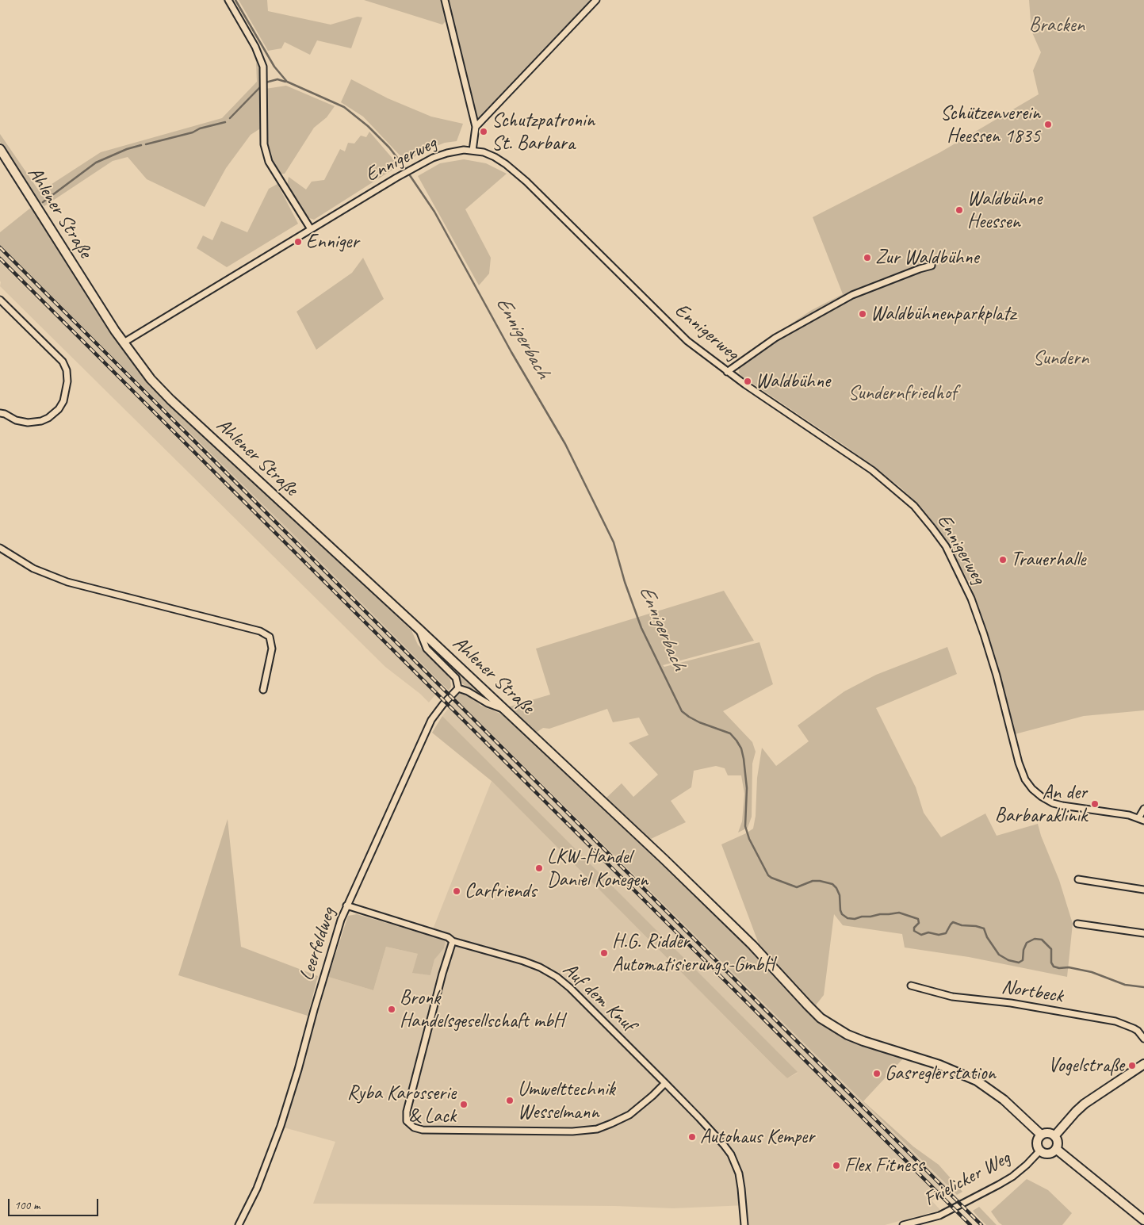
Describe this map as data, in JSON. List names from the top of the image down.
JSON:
{
  "streets": {
    "main road": ["Ahlener Straße"],
    "street": [
      "Ennigerweg",
      "Leerfeldweg",
      "Nortbeck",
      "Auf dem Knuf",
      "Frielicker Weg"
    ]
  },
  "crossings": [
    ["Ennigerweg", "Ahlener Straße"],
    ["Ahlener Straße", "Frielicker Weg"],
    ["Leerfeldweg", "Auf dem Knuf"]
  ],
  "water": ["Ennigerbach"],
  "parks": ["Bracken", "Sundern", "Sundernfriedhof"],
  "places": [
    "Schützenverein Heessen 1835",
    "Schutzpatronin St. Barbara",
    "Waldbühne Heessen",
    "Enniger",
    "Zur Waldbühne",
    "Waldbühnenparkplatz",
    "Waldbühne",
    "Trauerhalle",
    "An der Barbaraklinik",
    "LKW-Handel Daniel Konegen",
    "Carfriends",
    "H.G. Ridder Automatisierungs-GmbH",
    "Bronk Handelsgesellschaft mbH",
    "Vogelstraße",
    "Gasreglerstation",
    "Umwelttechnik Wesselmann",
    "Ryba Karosserie & Lack",
    "Autohaus Kemper",
    "Flex Fitness"
  ],
  "scale_bar": "100 m"
}
